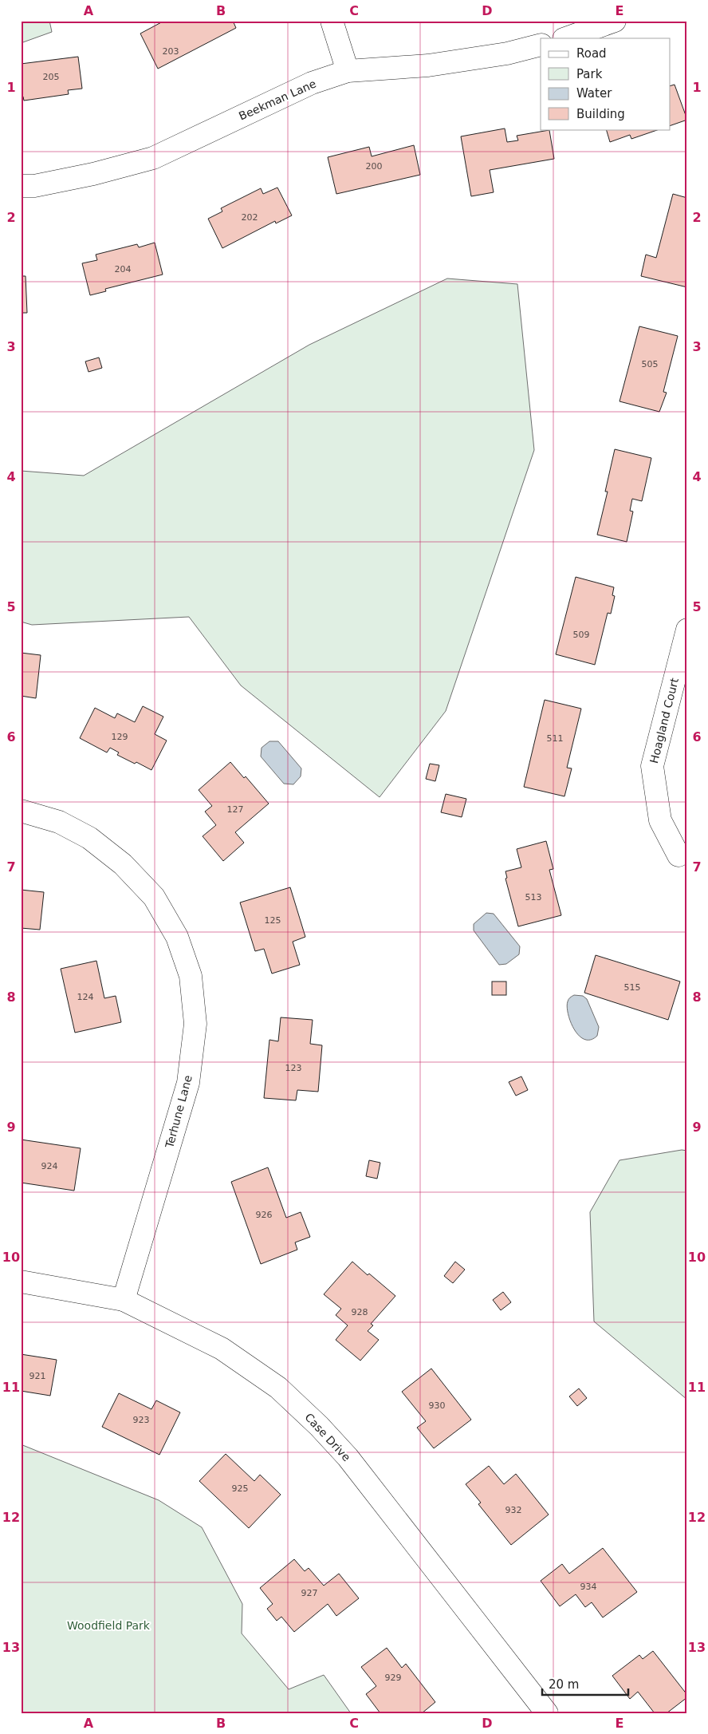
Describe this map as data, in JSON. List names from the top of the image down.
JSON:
{
  "streets": {
    "street": [
      "Beekman Lane",
      "Hoagland Court",
      "Terhune Lane",
      "Case Drive"
    ]
  },
  "crossings": [
    ["Terhune Lane", "Case Drive"]
  ],
  "parks": ["Woodfield Park"],
  "house_numbers": [
    "203",
    "205",
    "200",
    "202",
    "204",
    "505",
    "509",
    "129",
    "511",
    "127",
    "513",
    "125",
    "515",
    "124",
    "123",
    "924",
    "926",
    "928",
    "921",
    "930",
    "923",
    "925",
    "932",
    "934",
    "927",
    "929"
  ],
  "legend": [
    "Road",
    "Park",
    "Water",
    "Building"
  ],
  "scale_bar": "20 m",
  "grid": {
    "columns": [
      "A",
      "B",
      "C",
      "D",
      "E"
    ],
    "rows": [
      "1",
      "2",
      "3",
      "4",
      "5",
      "6",
      "7",
      "8",
      "9",
      "10",
      "11",
      "12",
      "13"
    ]
  }
}
